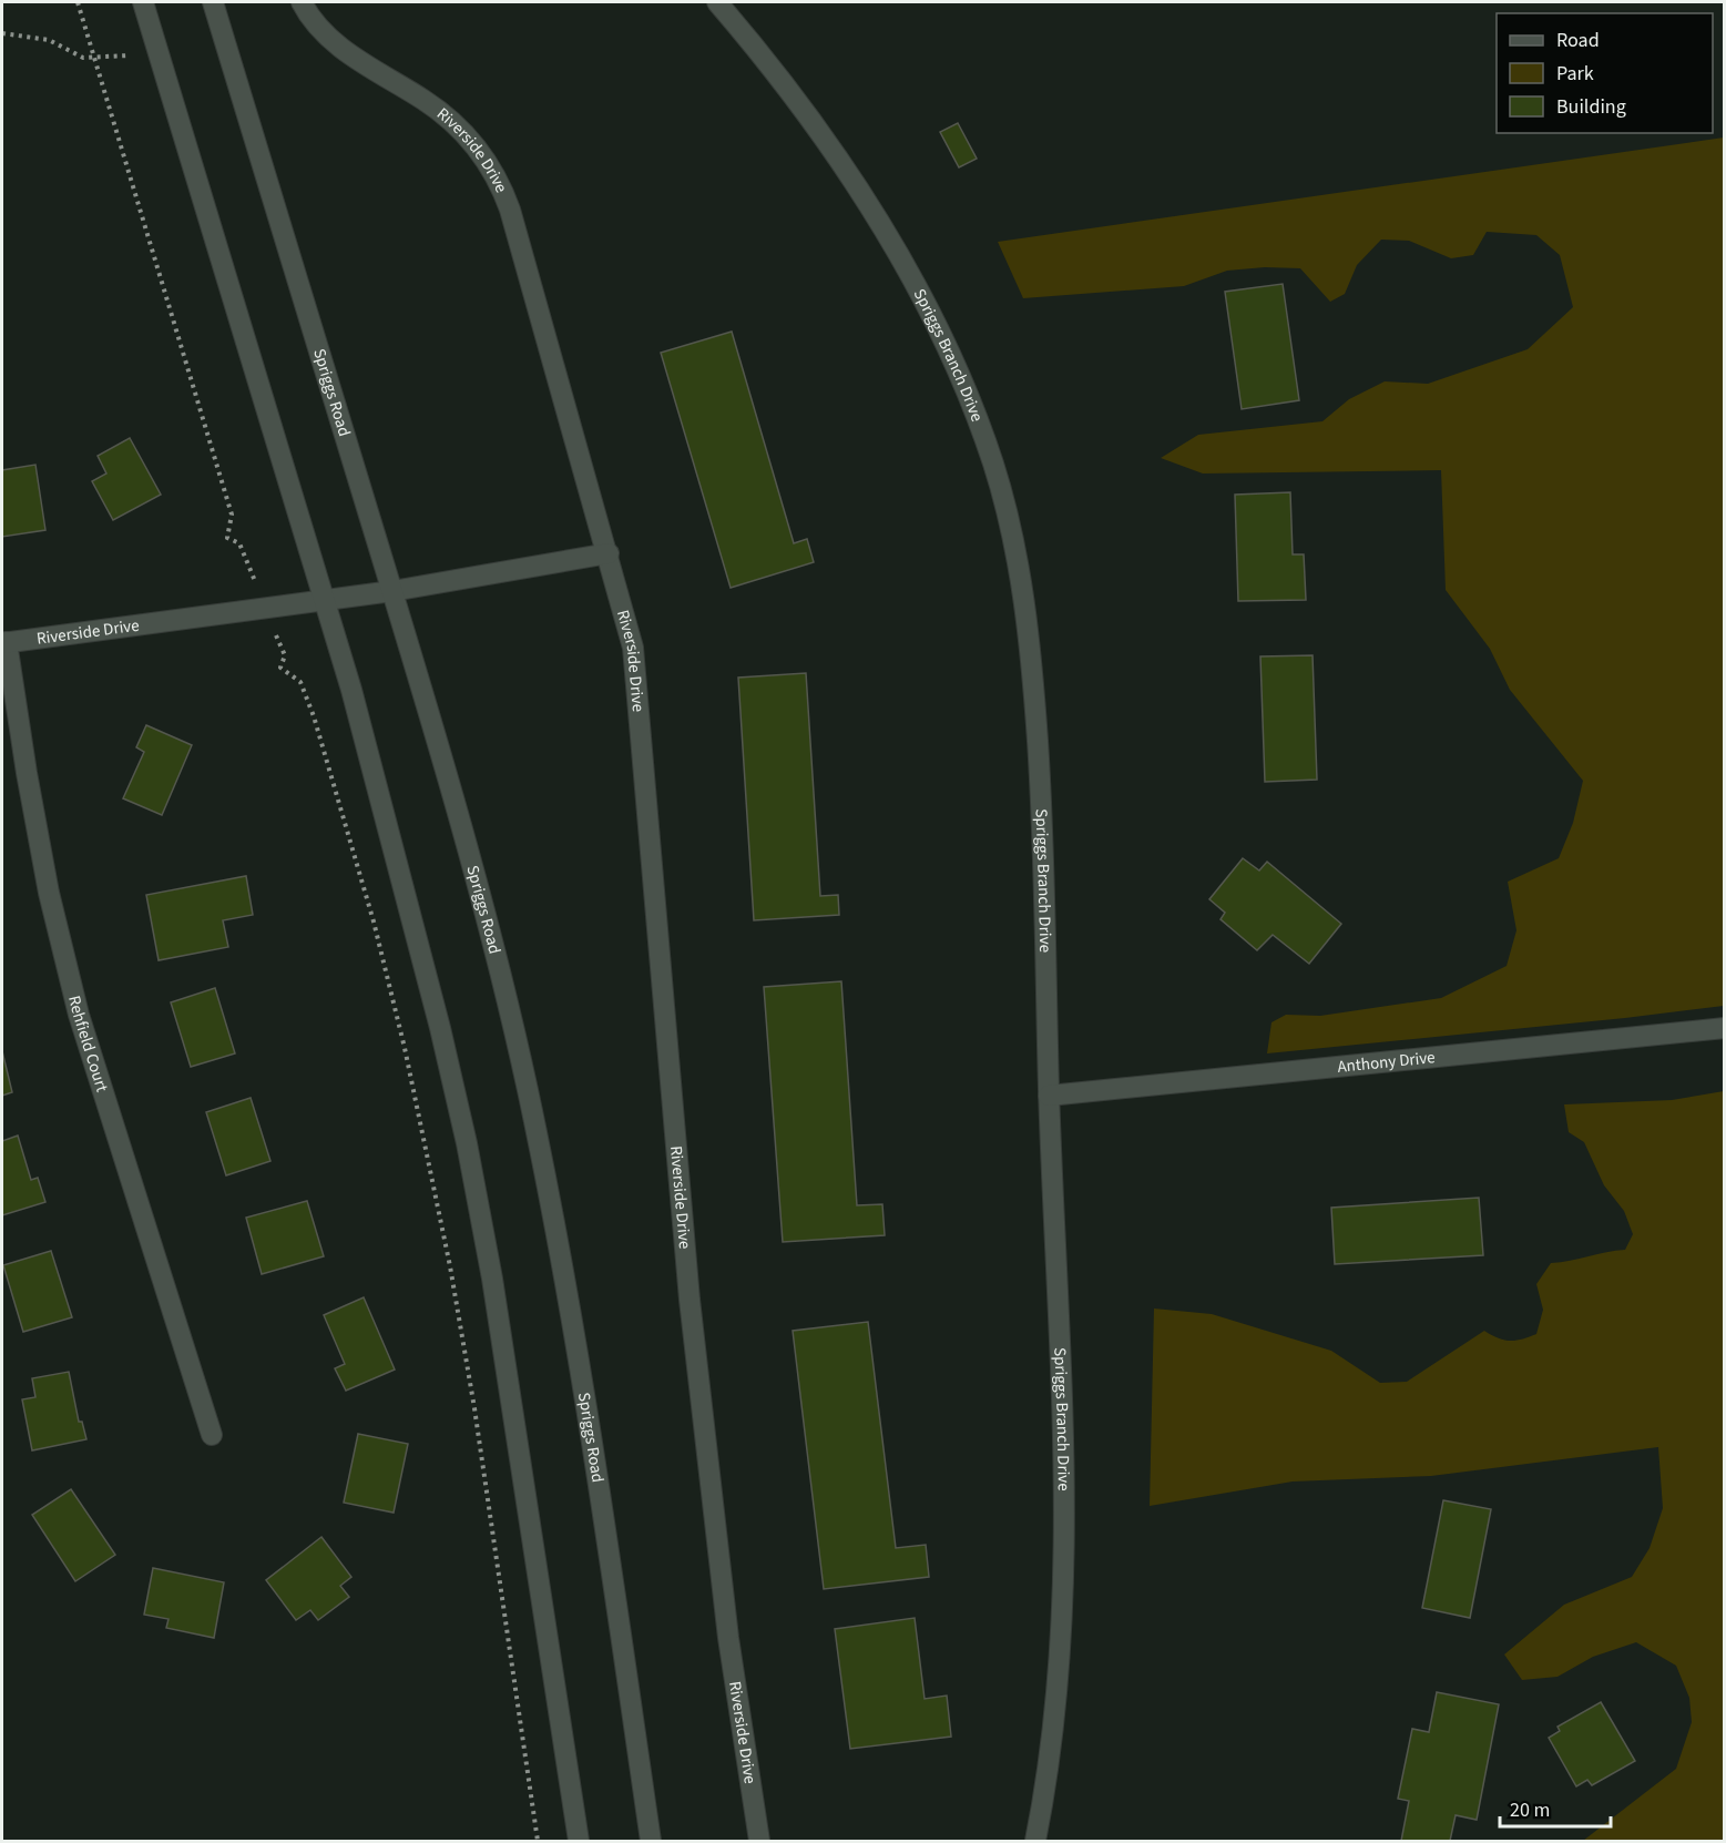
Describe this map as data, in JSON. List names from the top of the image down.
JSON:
{
  "streets": {
    "street": [
      "Riverside Drive",
      "Spriggs Branch Drive",
      "Spriggs Road",
      "Rehfield Court",
      "Anthony Drive"
    ]
  },
  "crossings": [
    ["Riverside Drive", "Spriggs Road"],
    ["Riverside Drive", "Rehfield Court"],
    ["Spriggs Branch Drive", "Anthony Drive"]
  ],
  "legend": ["Road", "Park", "Building"],
  "scale_bar": "20 m"
}
